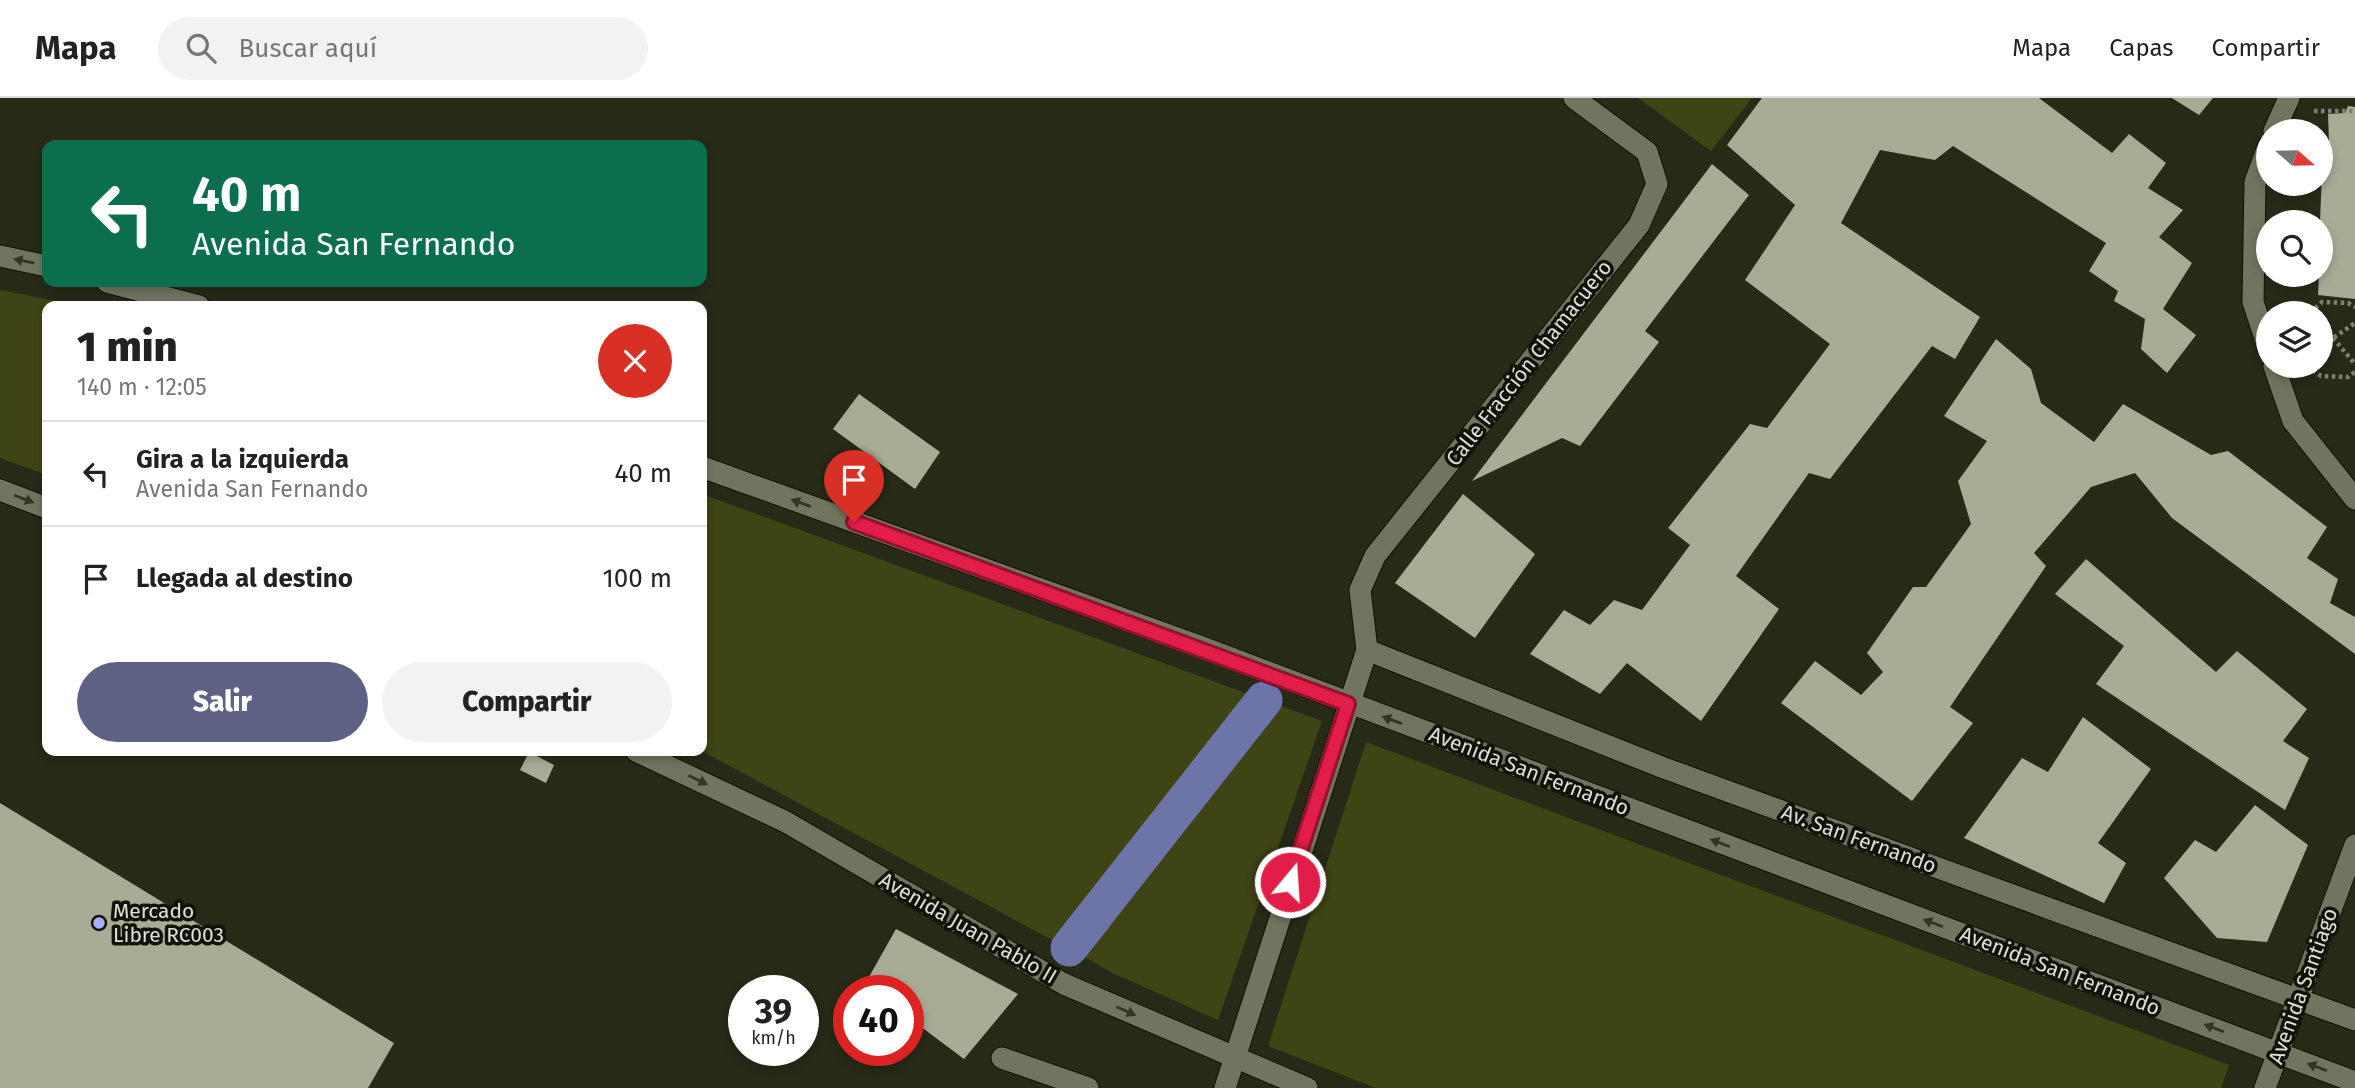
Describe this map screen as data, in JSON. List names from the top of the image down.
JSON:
{
  "streets": {
    "street": [
      "Calle Fracción Chamacuero",
      "Avenida San Fernando",
      "Av. San Fernando",
      "Avenida Juan Pablo II",
      "Avenida Santiago"
    ]
  },
  "crossings": [
    ["Calle Fracción Chamacuero", "Av. San Fernando"],
    ["Avenida San Fernando", "Avenida Santiago"],
    ["Av. San Fernando", "Avenida Santiago"]
  ],
  "one_way": ["Avenida San Fernando", "Avenida Juan Pablo II"],
  "places": ["Mercado Libre RC003"],
  "north": "right",
  "page": {
    "header": "Mapa",
    "search": "Buscar aquí",
    "nav": ["Mapa", "Capas", "Compartir"],
    "turn": ["40 m", "Avenida San Fernando"],
    "heading": ["1 min", "140 m · 12:05"],
    "list": [
      {
        "name": "Gira a la izquierda",
        "note": "Avenida San Fernando",
        "value": "40 m"
      },
      {
        "name": "Llegada al destino",
        "value": "100 m"
      }
    ],
    "buttons": ["Salir", "Compartir"],
    "speed": "39 km/h",
    "limit": "40"
  }
}
